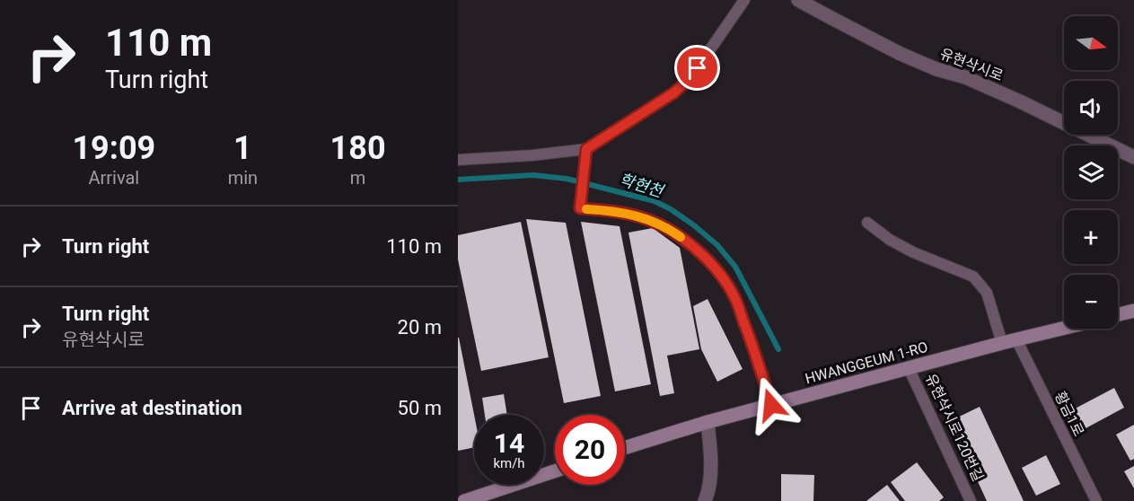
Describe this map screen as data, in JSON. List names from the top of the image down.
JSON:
{
  "streets": {
    "street": ["유현삭시로", "HWANGGEUM 1-RO"],
    "lane": ["황금1로", "유현삭시로120번길"]
  },
  "crossings": [
    ["HWANGGEUM 1-RO", "황금1로"],
    ["HWANGGEUM 1-RO", "유현삭시로120번길"]
  ],
  "water": ["학현천"],
  "north": "right",
  "page": {
    "turn": ["110 m", "Turn right"],
    "map_buttons": ["+", "−"],
    "eta": [
      "19:09",
      "Arrival",
      "1",
      "min",
      "180",
      "m"
    ],
    "list": [
      {
        "name": "Turn right",
        "value": "110 m"
      },
      {
        "name": "Turn right",
        "note": "유현삭시로",
        "value": "20 m"
      },
      {
        "name": "Arrive at destination",
        "value": "50 m"
      }
    ],
    "speed": "14 km/h",
    "limit": "20"
  }
}
